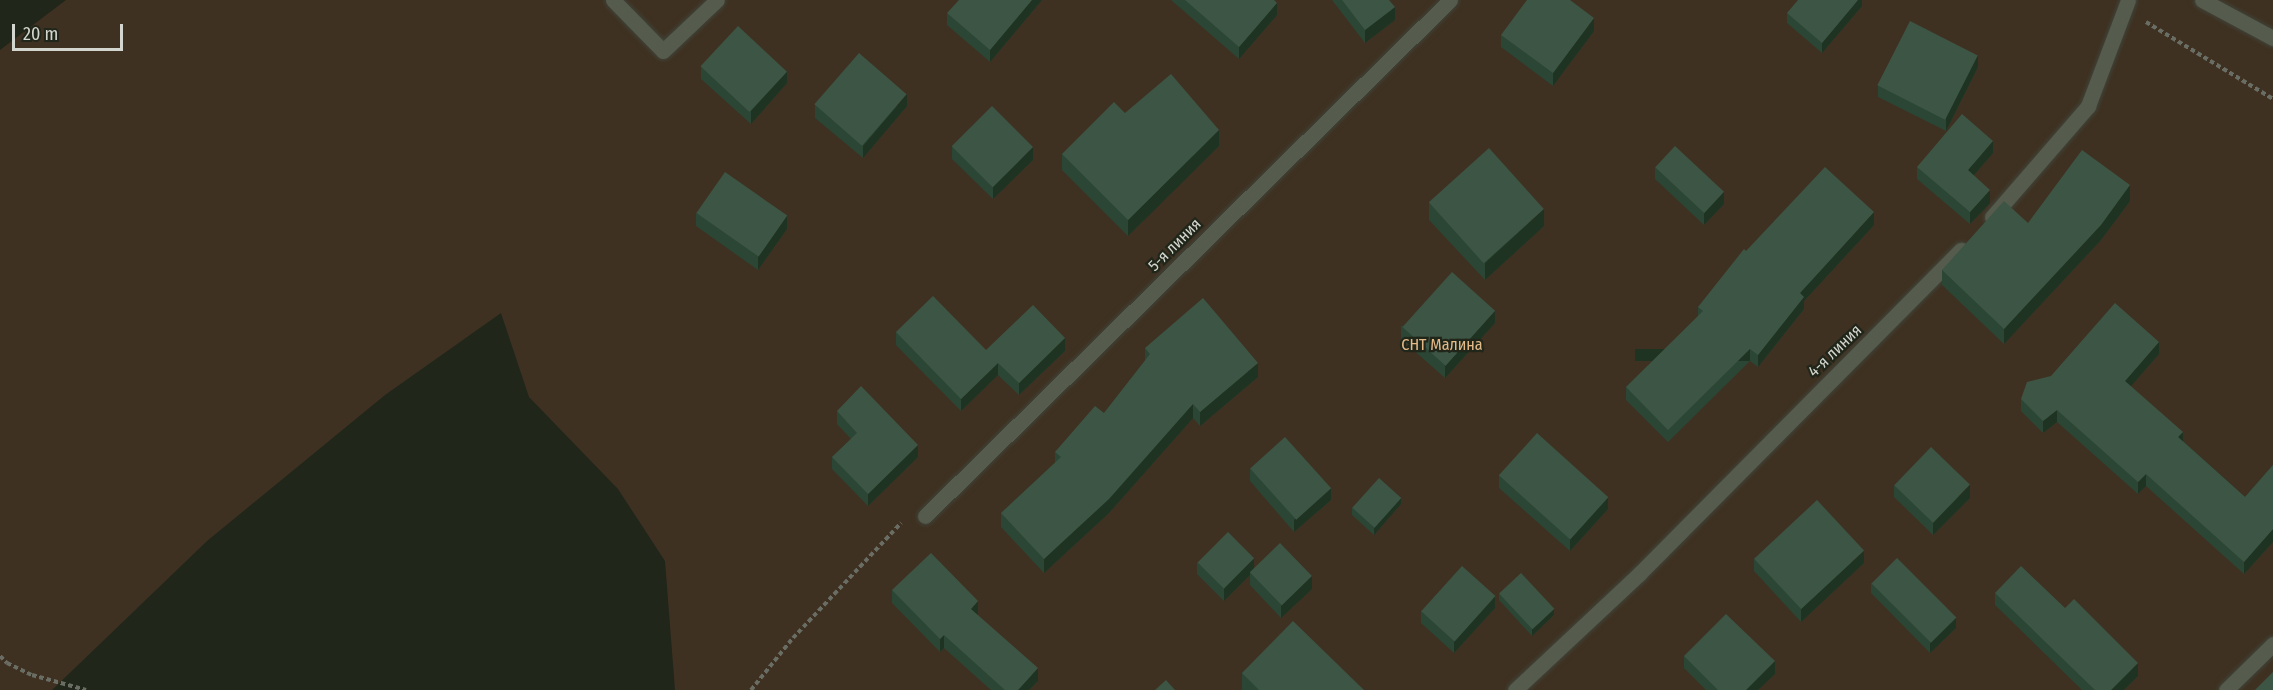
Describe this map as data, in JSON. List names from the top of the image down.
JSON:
{
  "streets": {
    "street": ["5-я линия", "4-я линия"]
  },
  "parks": ["СНТ Малина"],
  "scale_bar": "20 m"
}
